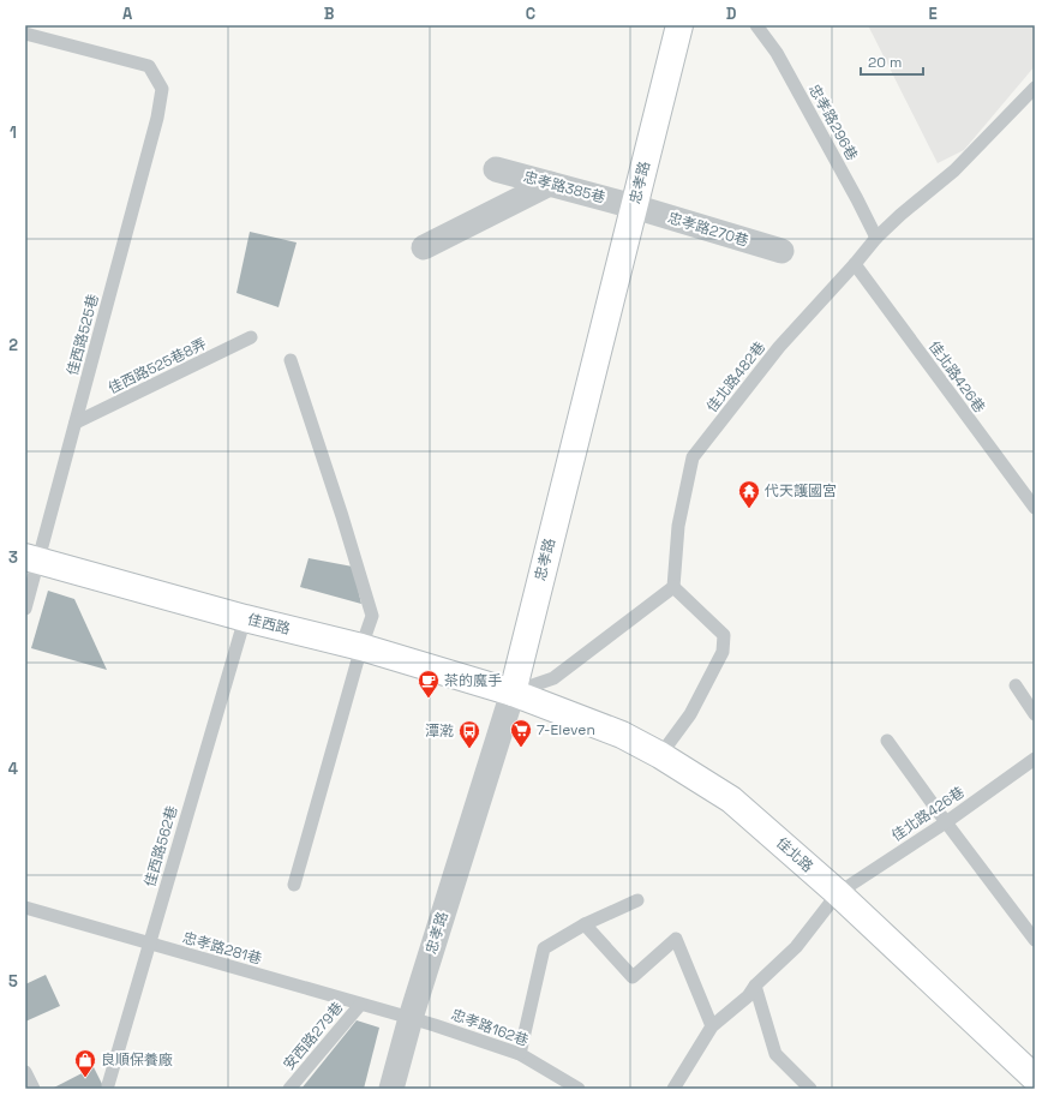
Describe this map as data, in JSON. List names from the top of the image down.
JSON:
{
  "streets": {
    "street": [
      "忠孝路",
      "忠孝路385巷",
      "忠孝路270巷",
      "佳西路",
      "佳北路"
    ],
    "lane": [
      "忠孝路296巷",
      "佳西路525巷",
      "佳西路525巷8弄",
      "佳北路482巷",
      "佳北路426巷",
      "佳西路562巷",
      "忠孝路281巷",
      "忠孝路162巷",
      "安西路279巷"
    ]
  },
  "crossings": [
    ["忠孝路296巷", "佳北路482巷"],
    ["忠孝路", "忠孝路385巷"],
    ["忠孝路", "忠孝路270巷"],
    ["忠孝路", "佳西路"],
    ["忠孝路", "佳北路"],
    ["忠孝路", "忠孝路281巷"],
    ["忠孝路", "忠孝路162巷"],
    ["忠孝路385巷", "忠孝路270巷"],
    ["佳西路525巷", "佳西路525巷8弄"],
    ["佳西路525巷", "佳西路"],
    ["佳北路482巷", "佳北路426巷"],
    ["佳北路426巷", "佳北路"],
    ["佳西路", "佳西路562巷"],
    ["佳西路", "佳北路"],
    ["佳西路562巷", "忠孝路281巷"],
    ["忠孝路281巷", "忠孝路162巷"],
    ["忠孝路281巷", "安西路279巷"]
  ],
  "places": {
    "temple": ["代天護國宮"],
    "cafe": ["茶的魔手"],
    "supermarket": ["7-Eleven"],
    "bus stop": ["潭漧"],
    "shop": ["良順保養廠"]
  },
  "scale_bar": "20 m",
  "grid": {
    "columns": [
      "A",
      "B",
      "C",
      "D",
      "E"
    ],
    "rows": [
      "1",
      "2",
      "3",
      "4",
      "5"
    ]
  }
}
